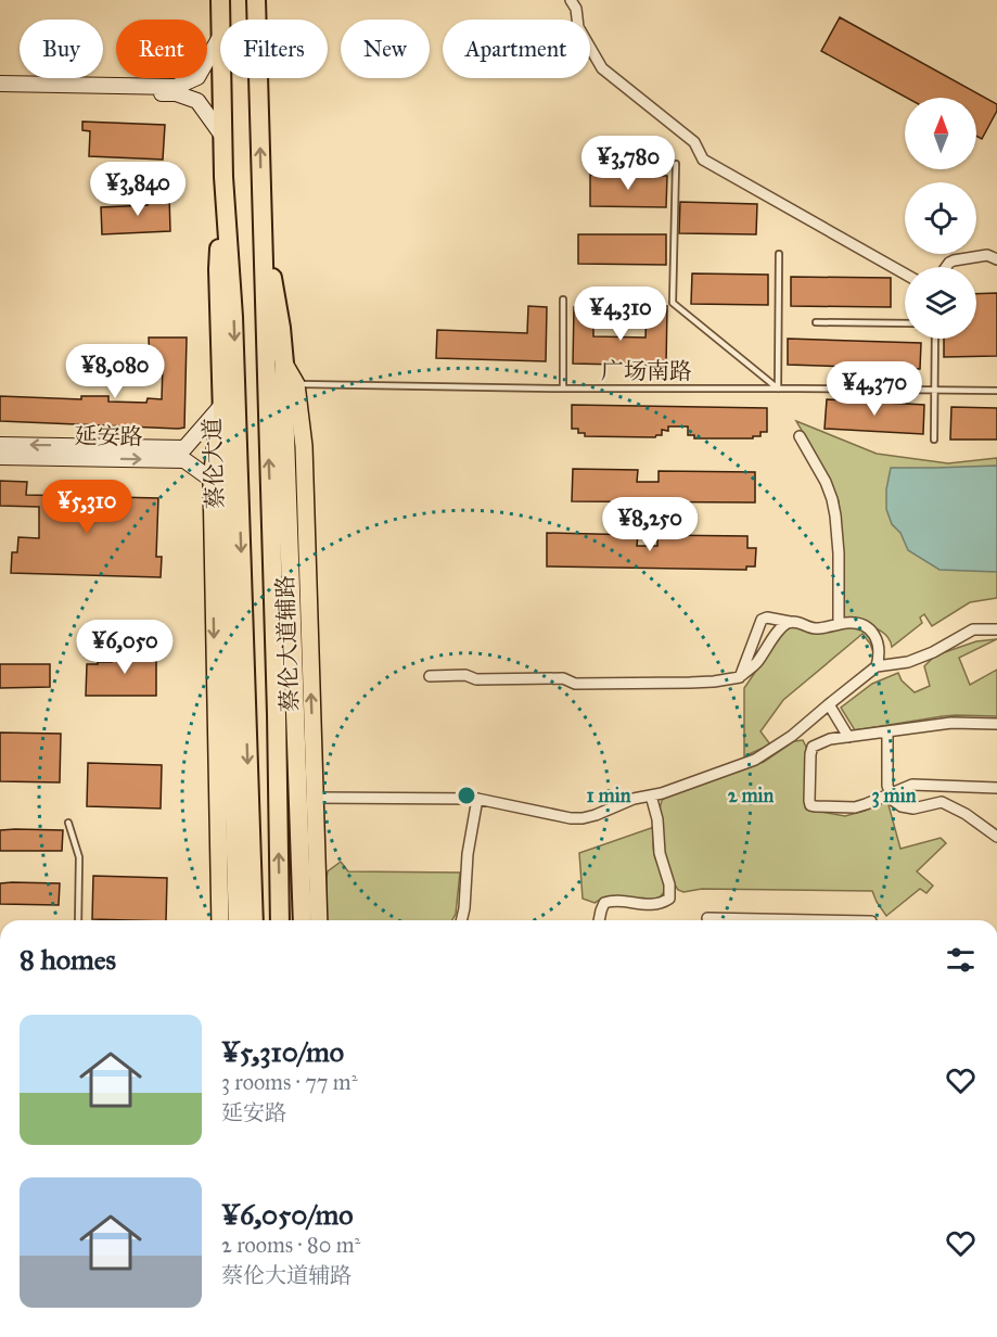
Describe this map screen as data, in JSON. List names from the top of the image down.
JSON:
{
  "streets": {
    "highway": ["蔡伦大道"],
    "main road": ["蔡伦大道辅路"],
    "street": ["延安路"],
    "lane": ["广场南路"]
  },
  "crossings": [
    ["广场南路", "蔡伦大道辅路"]
  ],
  "north": "top",
  "page": {
    "chip": [
      "Buy",
      "Rent",
      "Filters",
      "New",
      "Apartment"
    ],
    "price": [
      "¥3,780",
      "¥3,840",
      "¥4,310",
      "¥8,080",
      "¥4,370",
      "¥5,310",
      "¥8,250",
      "¥6,050"
    ],
    "heading": "8 homes",
    "list": [
      {
        "name": "¥5,310/mo",
        "note": "3 rooms · 77 m² · 延安路"
      },
      {
        "name": "¥6,050/mo",
        "note": "2 rooms · 80 m² · 蔡伦大道辅路"
      }
    ]
  },
  "rings": ["1 min", "2 min", "3 min"]
}
